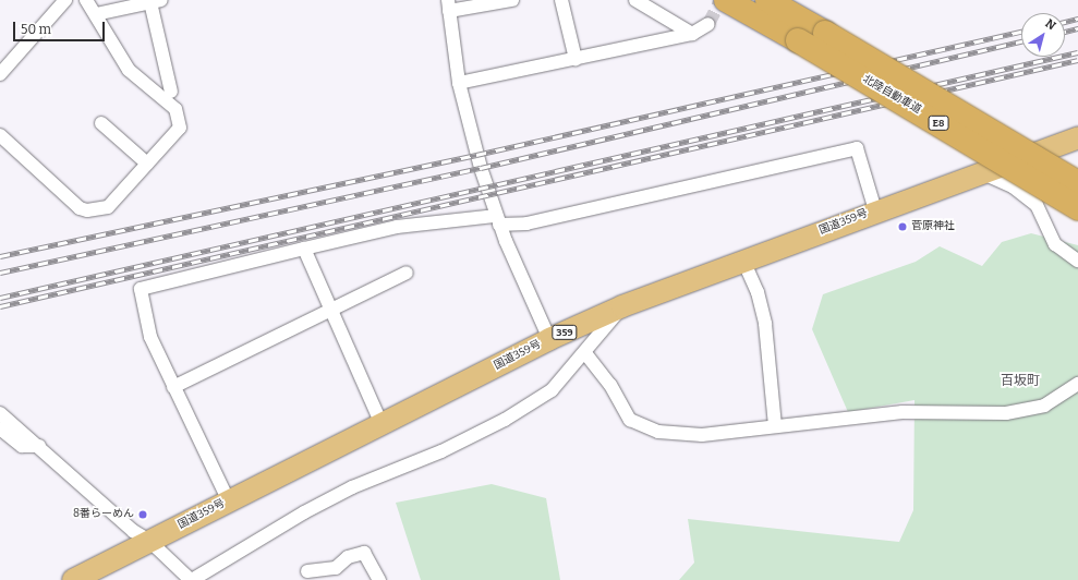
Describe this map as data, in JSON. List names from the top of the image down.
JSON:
{
  "streets": {
    "highway": [
      "北陸自動車道",
      "E8",
      "国道359号",
      "359"
    ]
  },
  "districts": ["百坂町"],
  "places": ["菅原神社", "8番らーめん"],
  "scale_bar": "50 m",
  "north": "top right"
}
